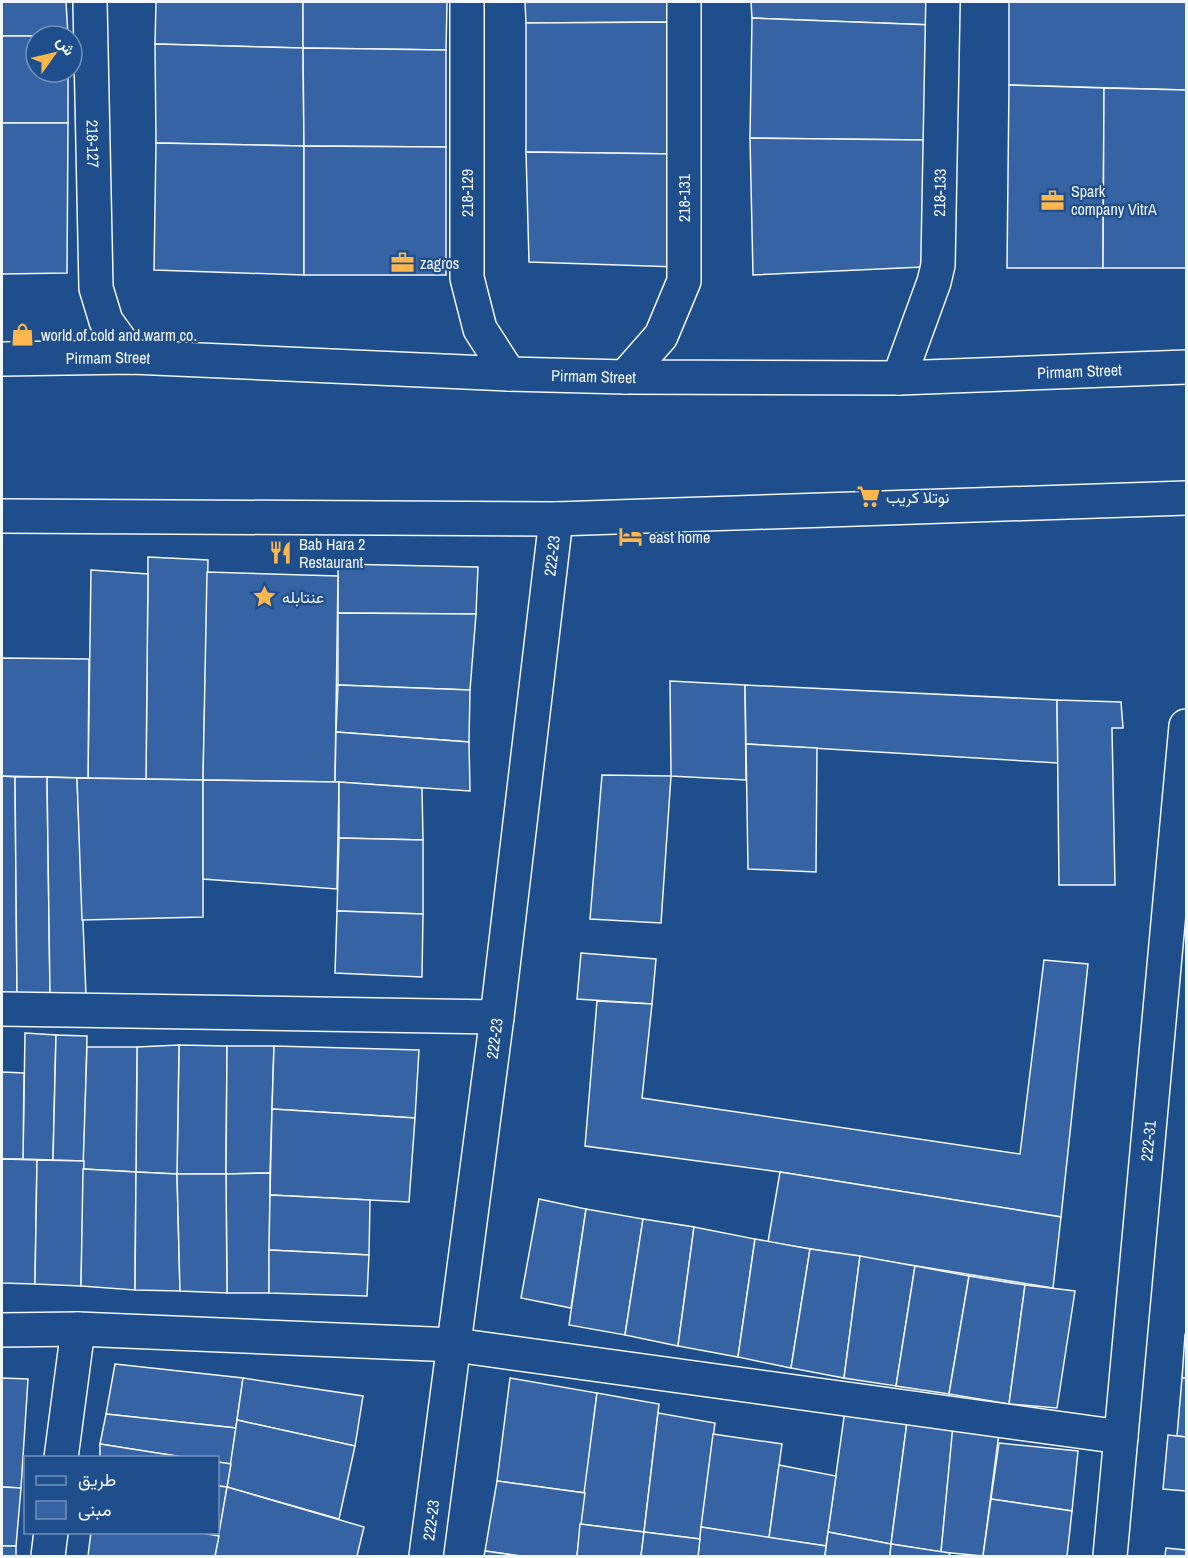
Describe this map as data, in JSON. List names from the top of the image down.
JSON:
{
  "streets": {
    "main road": [
      "218-127",
      "218-129",
      "218-133",
      "218-131",
      "Pirmam Street",
      "222-23",
      "222-31"
    ]
  },
  "crossings": [
    ["218-127", "Pirmam Street"],
    ["218-129", "Pirmam Street"],
    ["218-133", "Pirmam Street"],
    ["218-131", "Pirmam Street"]
  ],
  "places": {
    "office": ["Spark company VitrA", "zagros"],
    "shop": ["world of cold and warm co."],
    "supermarket": ["نوتلا كريب"],
    "hotel": ["east home"],
    "restaurant": ["Bab Hara 2 Restaurant"],
    "place": ["عنتابله"]
  },
  "legend": ["طريق", "مبنى"],
  "north": "top right"
}
